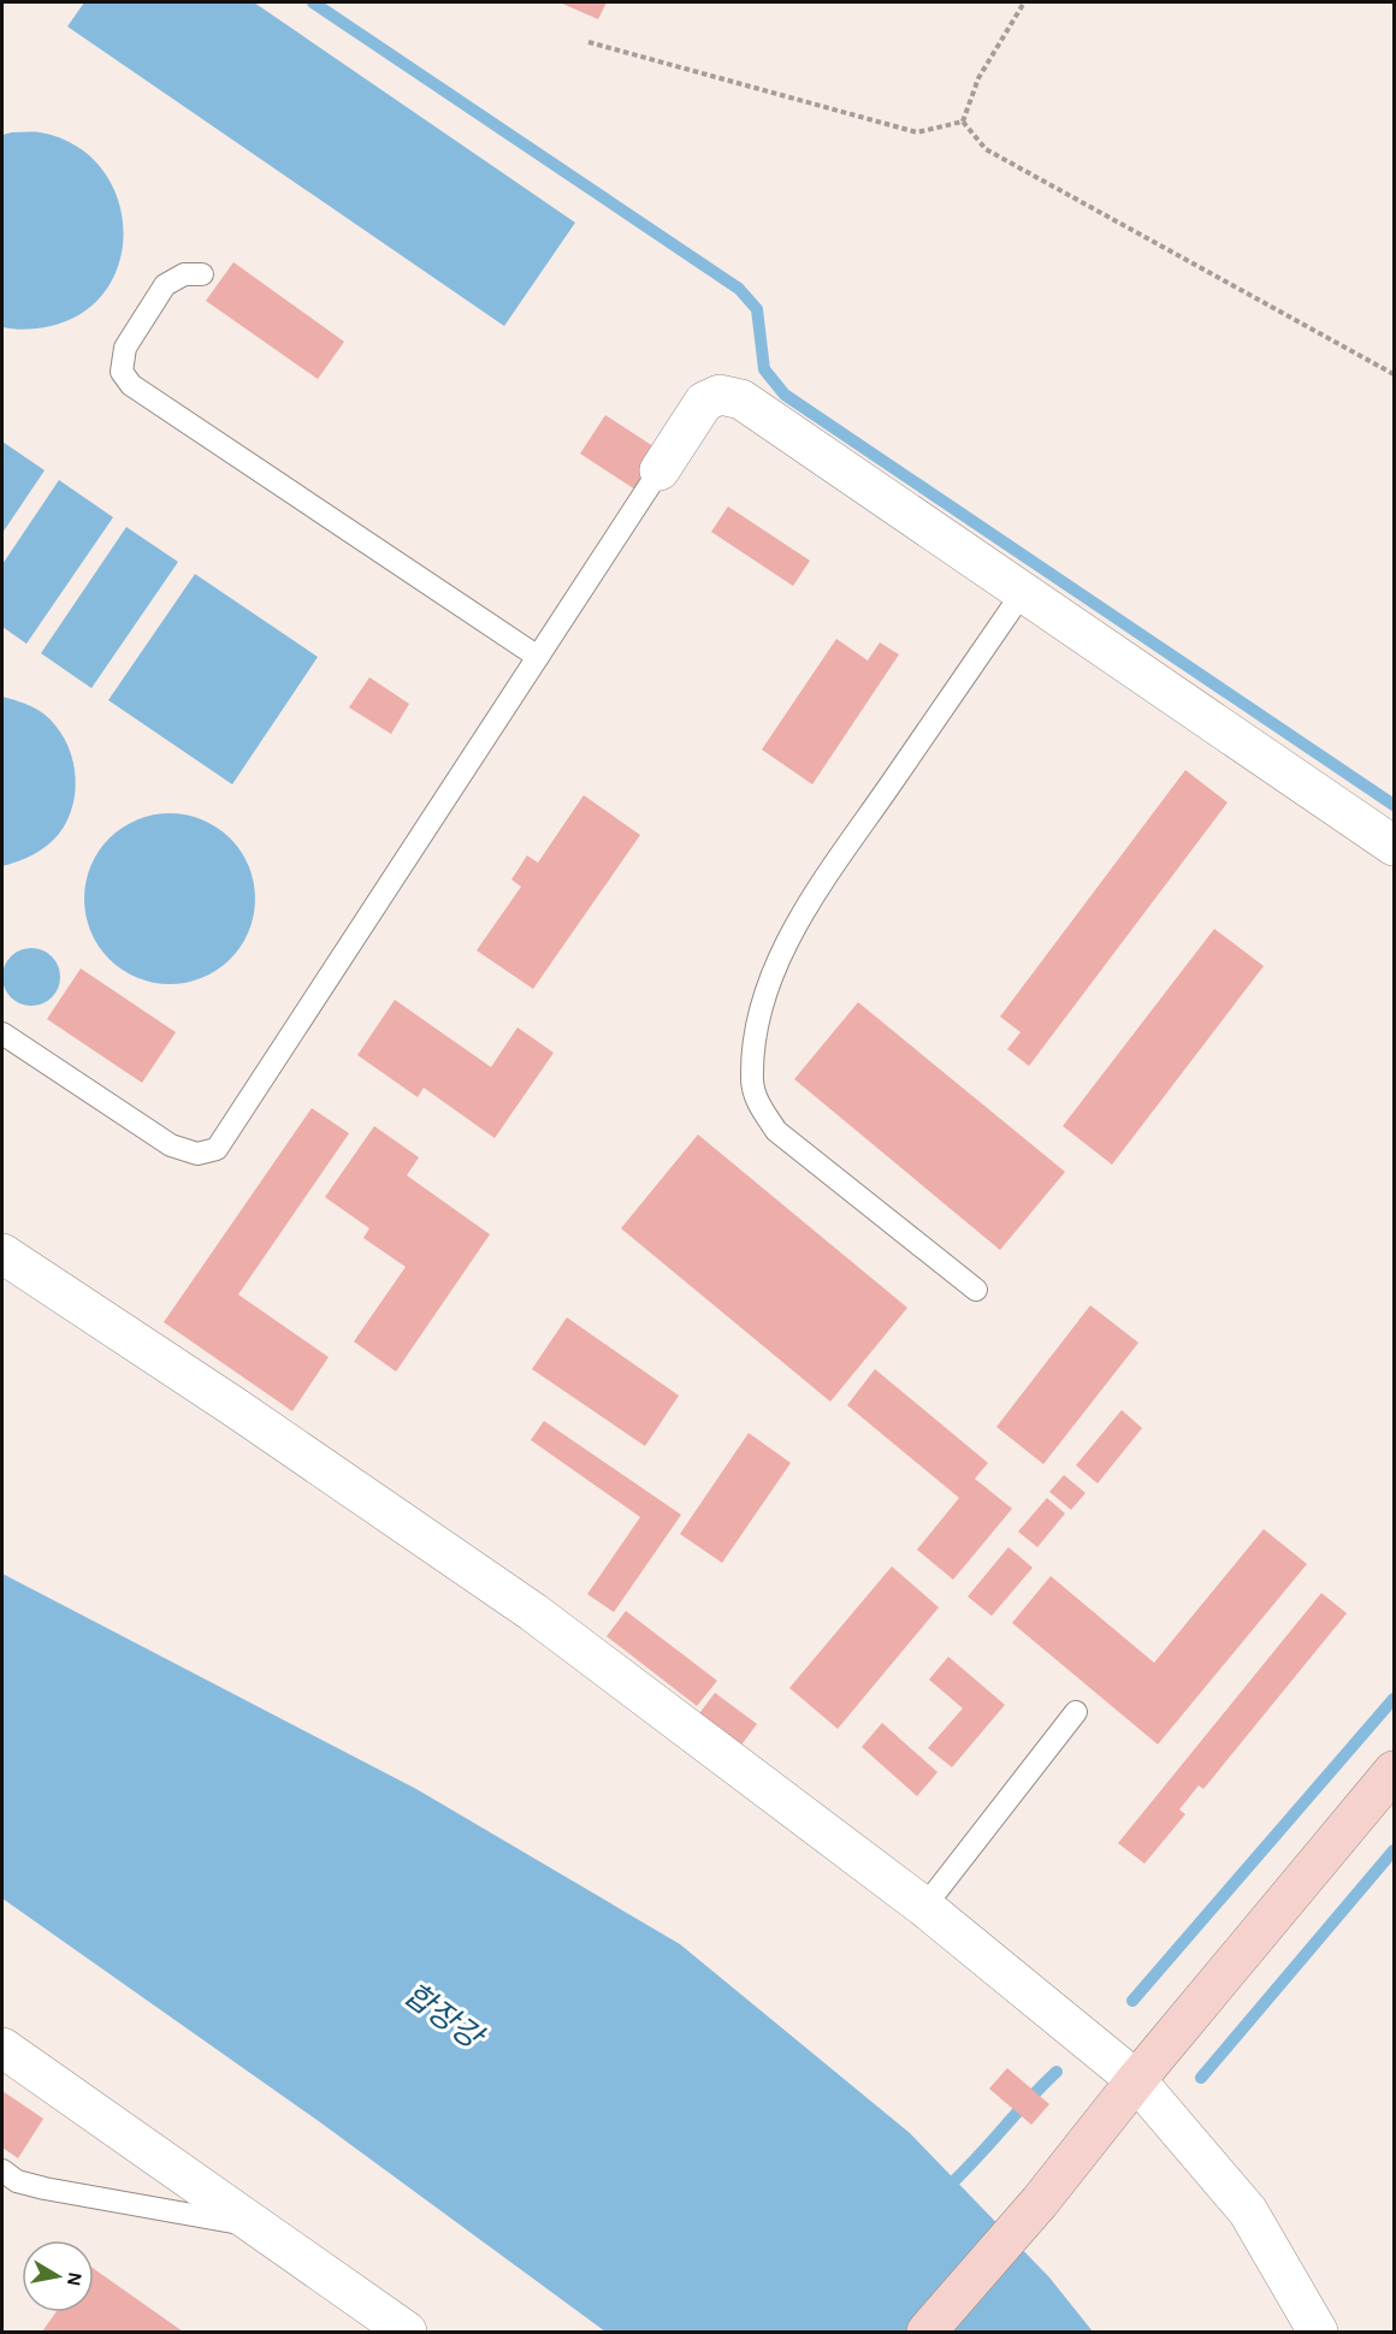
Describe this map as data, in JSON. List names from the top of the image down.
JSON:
{
  "water": ["합장강"],
  "north": "right"
}
